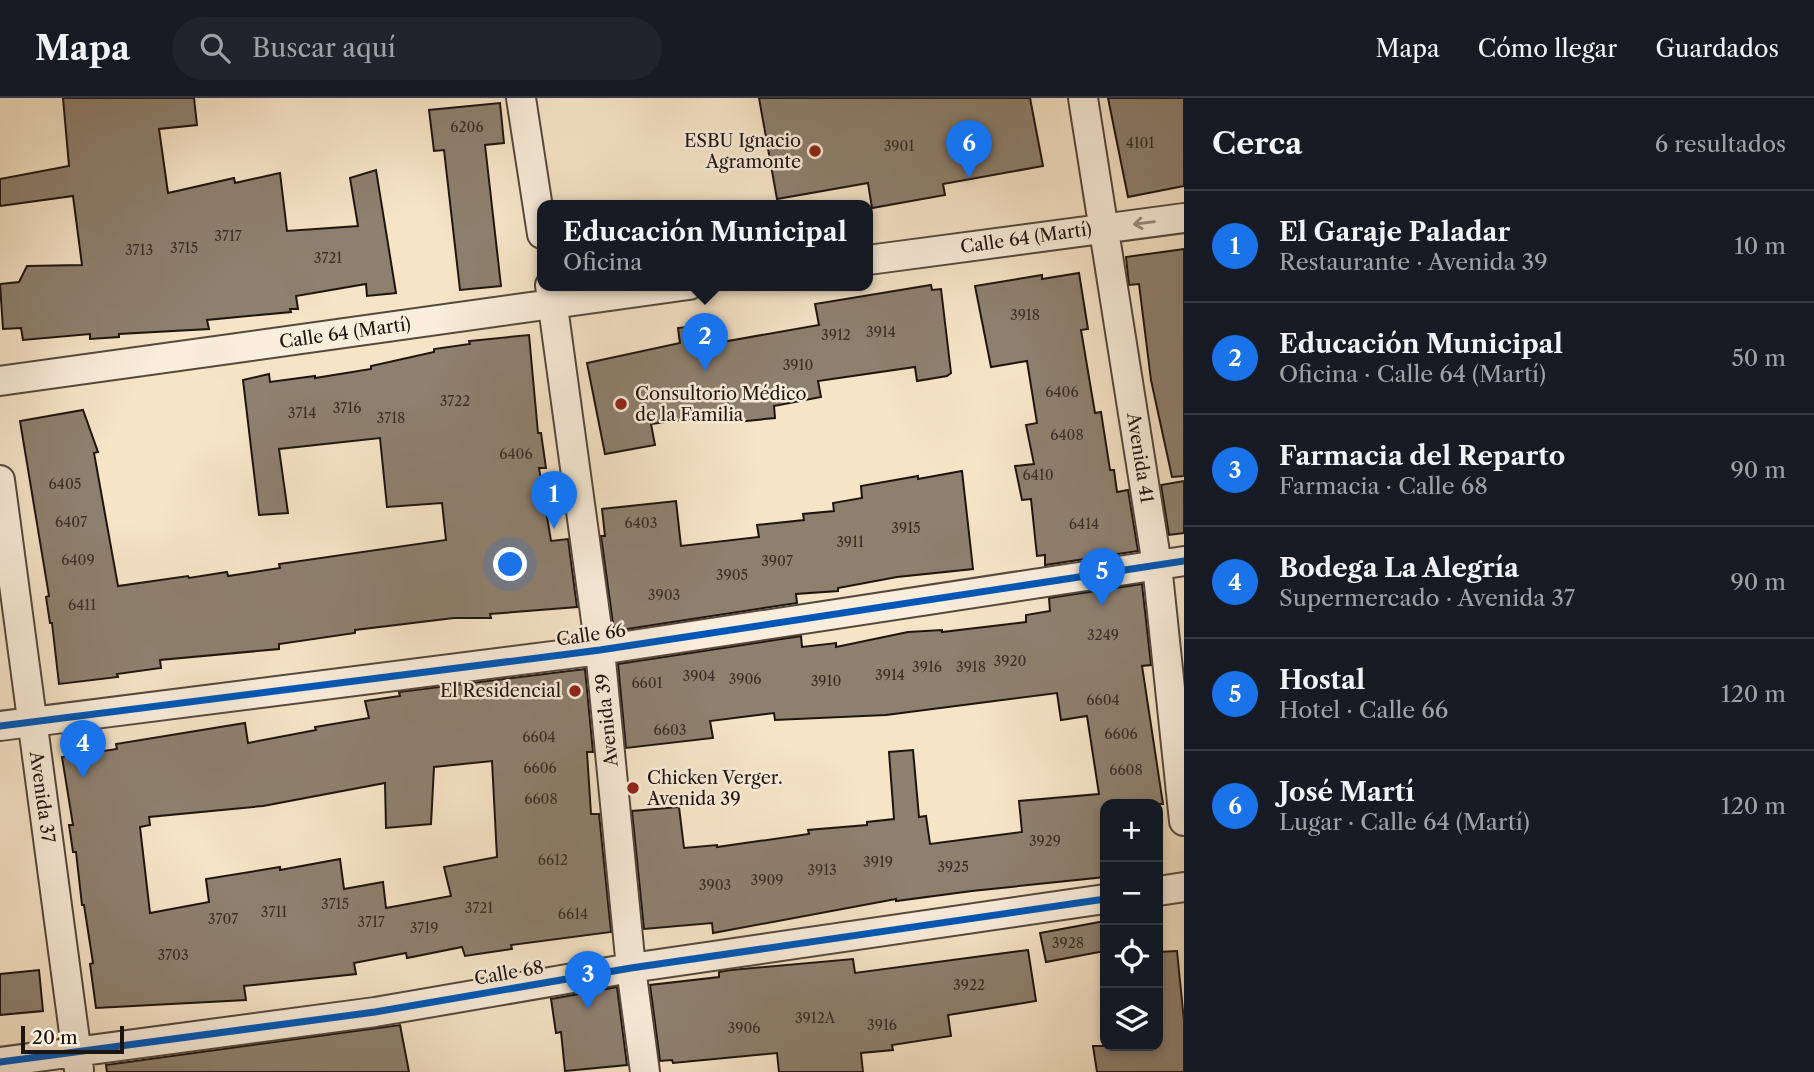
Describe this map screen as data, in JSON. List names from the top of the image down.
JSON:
{
  "streets": {
    "street": [
      "Calle 64 (Martí)",
      "Avenida 41",
      "Calle 66",
      "Avenida 39",
      "Avenida 37",
      "Calle 68"
    ]
  },
  "crossings": [
    ["Calle 64 (Martí)", "Avenida 41"],
    ["Calle 64 (Martí)", "Avenida 39"],
    ["Avenida 41", "Calle 66"],
    ["Calle 66", "Avenida 39"],
    ["Calle 66", "Avenida 37"],
    ["Avenida 39", "Calle 68"],
    ["Avenida 37", "Calle 68"]
  ],
  "places": [
    "ESBU Ignacio Agramonte",
    "Consultorio Médico de la Familia",
    "El Residencial",
    "Chicken Verger. Avenida 39"
  ],
  "house_numbers": [
    "6206",
    "4101",
    "3901",
    "3717",
    "3715",
    "3713",
    "3721",
    "3918",
    "3914",
    "3912",
    "3910",
    "6406",
    "3722",
    "3716",
    "3714",
    "3718",
    "6408",
    "6406",
    "6410",
    "6405",
    "6407",
    "6403",
    "6414",
    "3915",
    "3911",
    "6409",
    "3907",
    "3905",
    "3903",
    "6411",
    "3249",
    "3920",
    "3916",
    "3918",
    "3914",
    "3904",
    "3906",
    "3910",
    "6601",
    "6604",
    "6603",
    "6606",
    "6604",
    "6606",
    "6608",
    "6608",
    "3929",
    "6612",
    "3919",
    "3925",
    "3913",
    "3909",
    "3903",
    "3715",
    "3721",
    "3711",
    "6614",
    "3707",
    "3717",
    "3719",
    "3928",
    "3703",
    "3922",
    "3912A",
    "3916",
    "3906"
  ],
  "scale_bar": "20 m",
  "page": {
    "header": "Mapa",
    "search": "Buscar aquí",
    "nav": ["Mapa", "Cómo llegar", "Guardados"],
    "heading": ["Cerca", "6 resultados"],
    "pins": [
      "6",
      "2",
      "1",
      "5",
      "4",
      "3"
    ],
    "list": [
      {
        "mark": "1",
        "name": "El Garaje Paladar",
        "note": "Restaurante · Avenida 39",
        "value": "10 m"
      },
      {
        "mark": "2",
        "name": "Educación Municipal",
        "note": "Oficina · Calle 64 (Martí)",
        "value": "50 m"
      },
      {
        "mark": "3",
        "name": "Farmacia del Reparto",
        "note": "Farmacia · Calle 68",
        "value": "90 m"
      },
      {
        "mark": "4",
        "name": "Bodega La Alegría",
        "note": "Supermercado · Avenida 37",
        "value": "90 m"
      },
      {
        "mark": "5",
        "name": "Hostal",
        "note": "Hotel · Calle 66",
        "value": "120 m"
      },
      {
        "mark": "6",
        "name": "José Martí",
        "note": "Lugar · Calle 64 (Martí)",
        "value": "120 m"
      }
    ],
    "popup": ["Educación Municipal", "Oficina"],
    "map_buttons": ["+", "−"],
    "scale": "20 m"
  }
}
